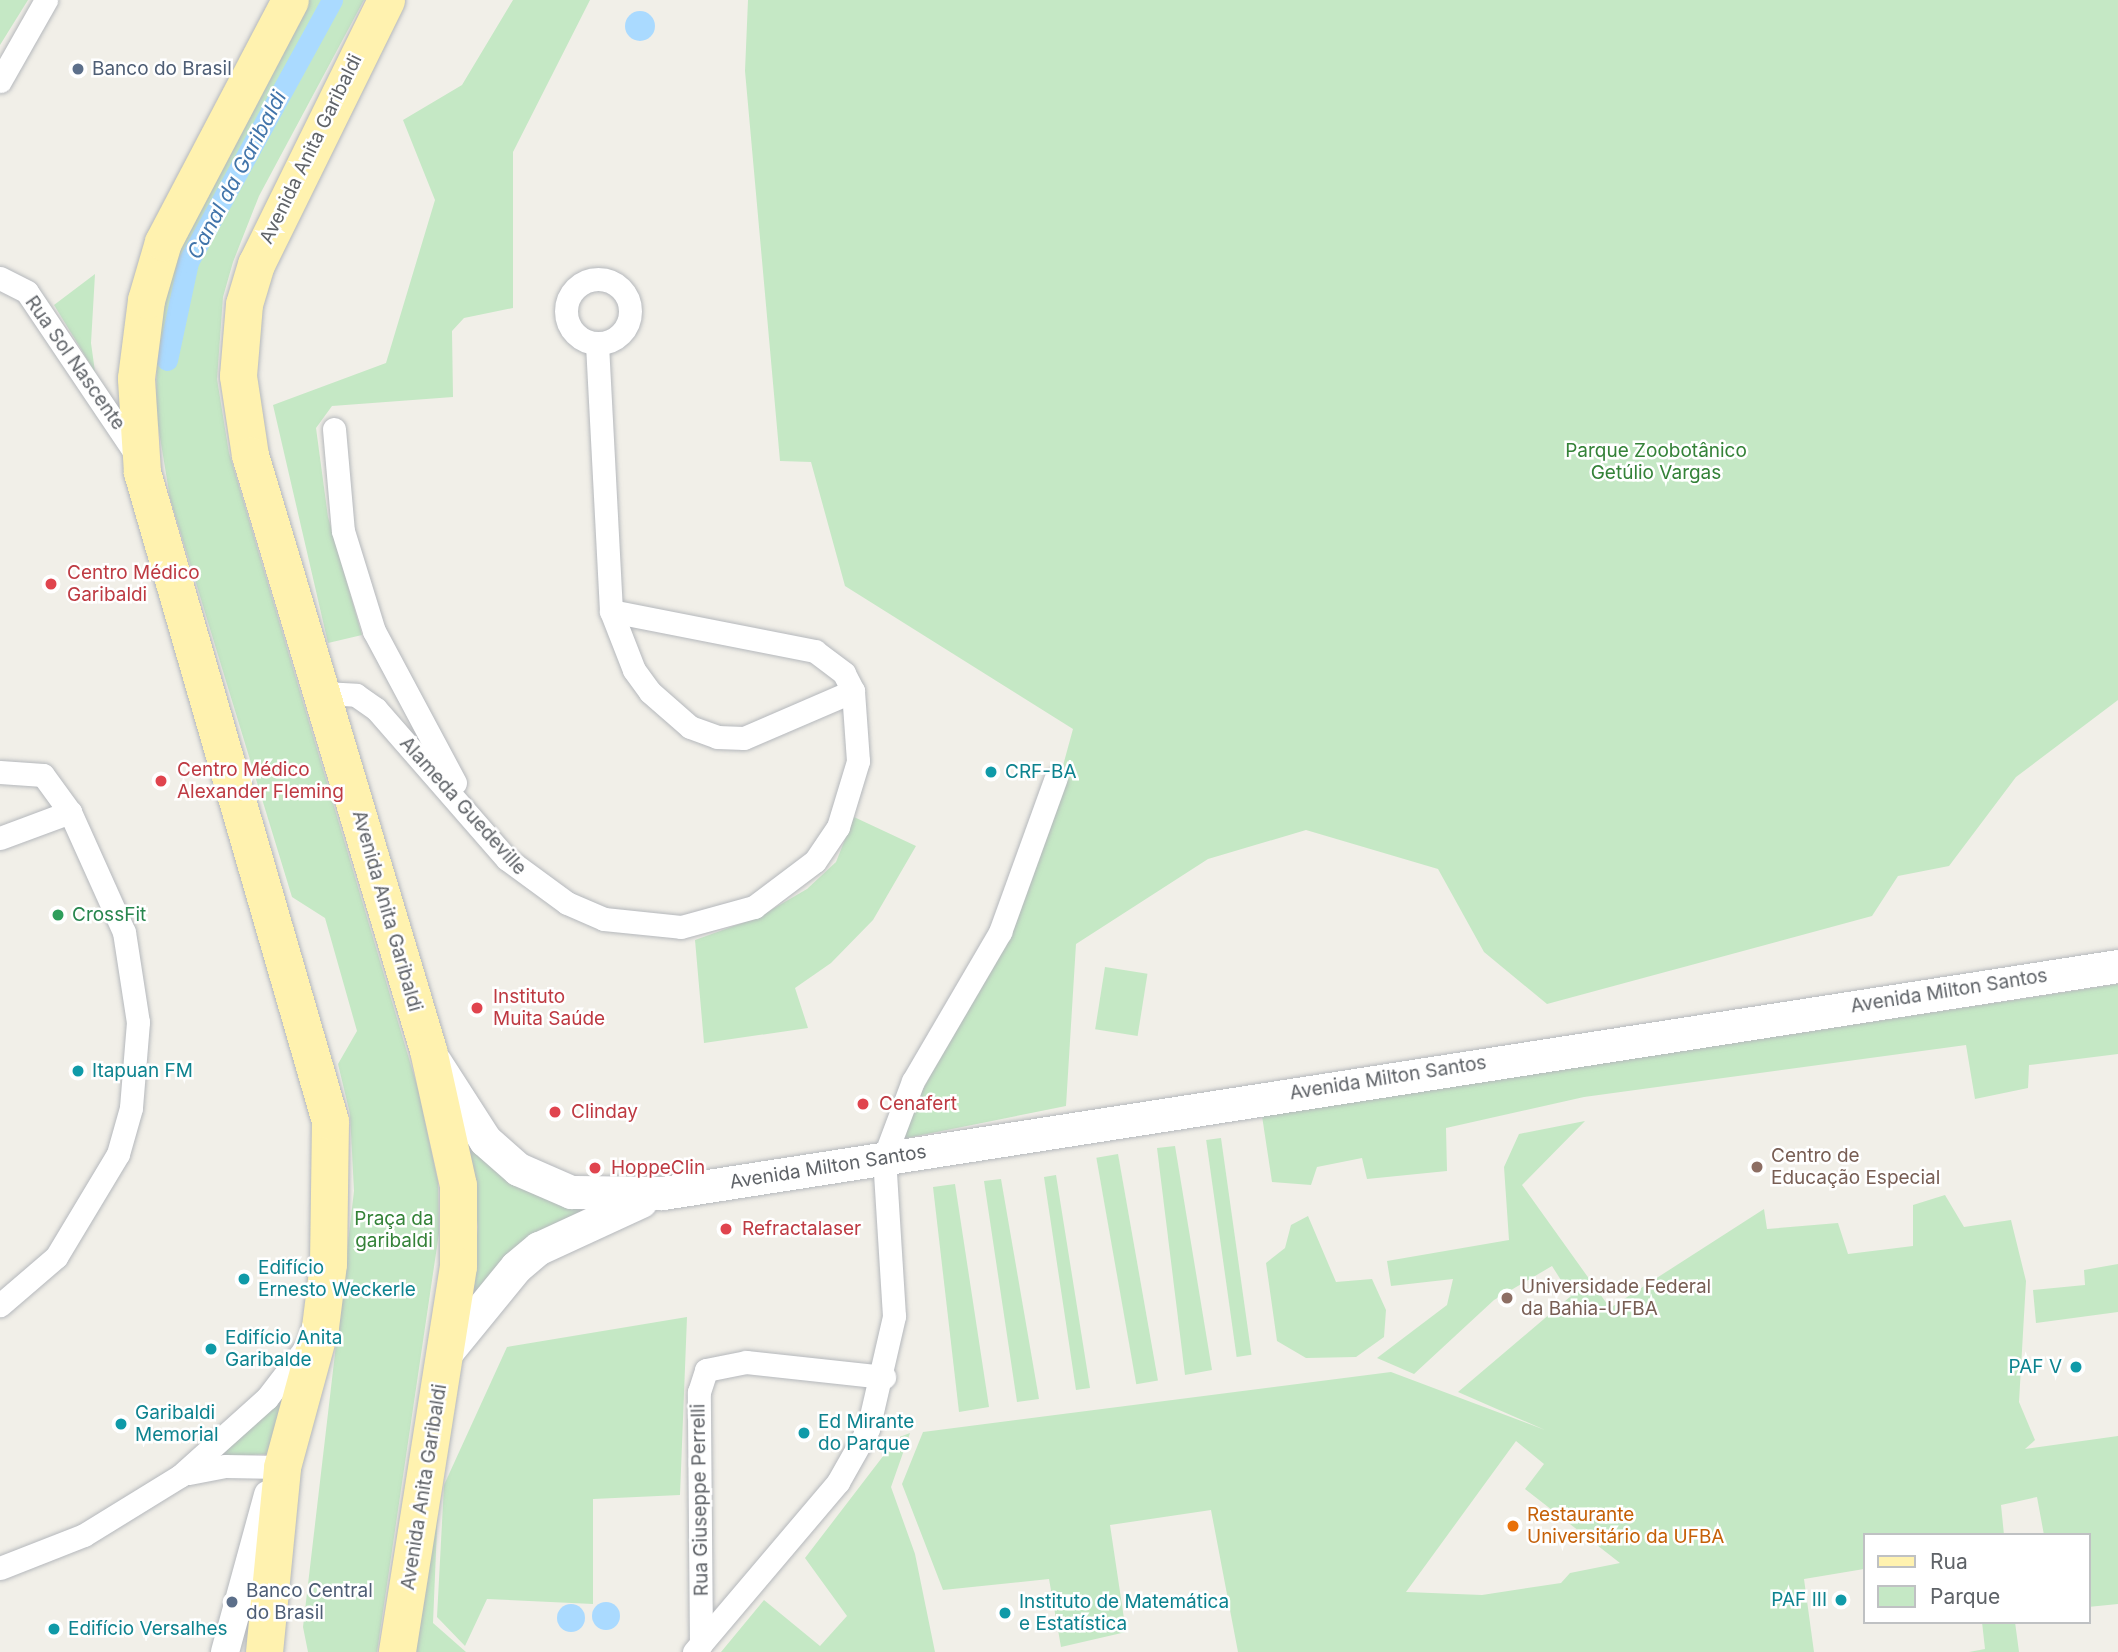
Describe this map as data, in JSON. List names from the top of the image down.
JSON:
{
  "streets": {
    "main road": ["Avenida Anita Garibaldi", "Avenida Milton Santos"],
    "street": ["Rua Sol Nascente", "Alameda Guedeville", "Rua Giuseppe Perrelli"]
  },
  "crossings": [
    ["Avenida Anita Garibaldi", "Alameda Guedeville"],
    ["Avenida Anita Garibaldi", "Avenida Milton Santos"]
  ],
  "water": ["Canal da Garibaldi"],
  "parks": ["Parque Zoobotânico Getúlio Vargas", "Praça da garibaldi"],
  "places": [
    "Banco do Brasil",
    "Centro Médico Garibaldi",
    "CRF-BA",
    "Centro Médico Alexander Fleming",
    "CrossFit",
    "Instituto Muita Saúde",
    "Itapuan FM",
    "Cenafert",
    "Clinday",
    "Centro de Educação Especial",
    "HoppeClin",
    "Refractalaser",
    "Edifício Ernesto Weckerle",
    "Universidade Federal da Bahia-UFBA",
    "Edifício Anita Garibalde",
    "PAF V",
    "Garibaldi Memorial",
    "Ed Mirante do Parque",
    "Restaurante Universitário da UFBA",
    "PAF III",
    "Banco Central do Brasil",
    "Instituto de Matemática e Estatística",
    "Edifício Versalhes"
  ],
  "legend": ["Rua", "Parque"]
}
